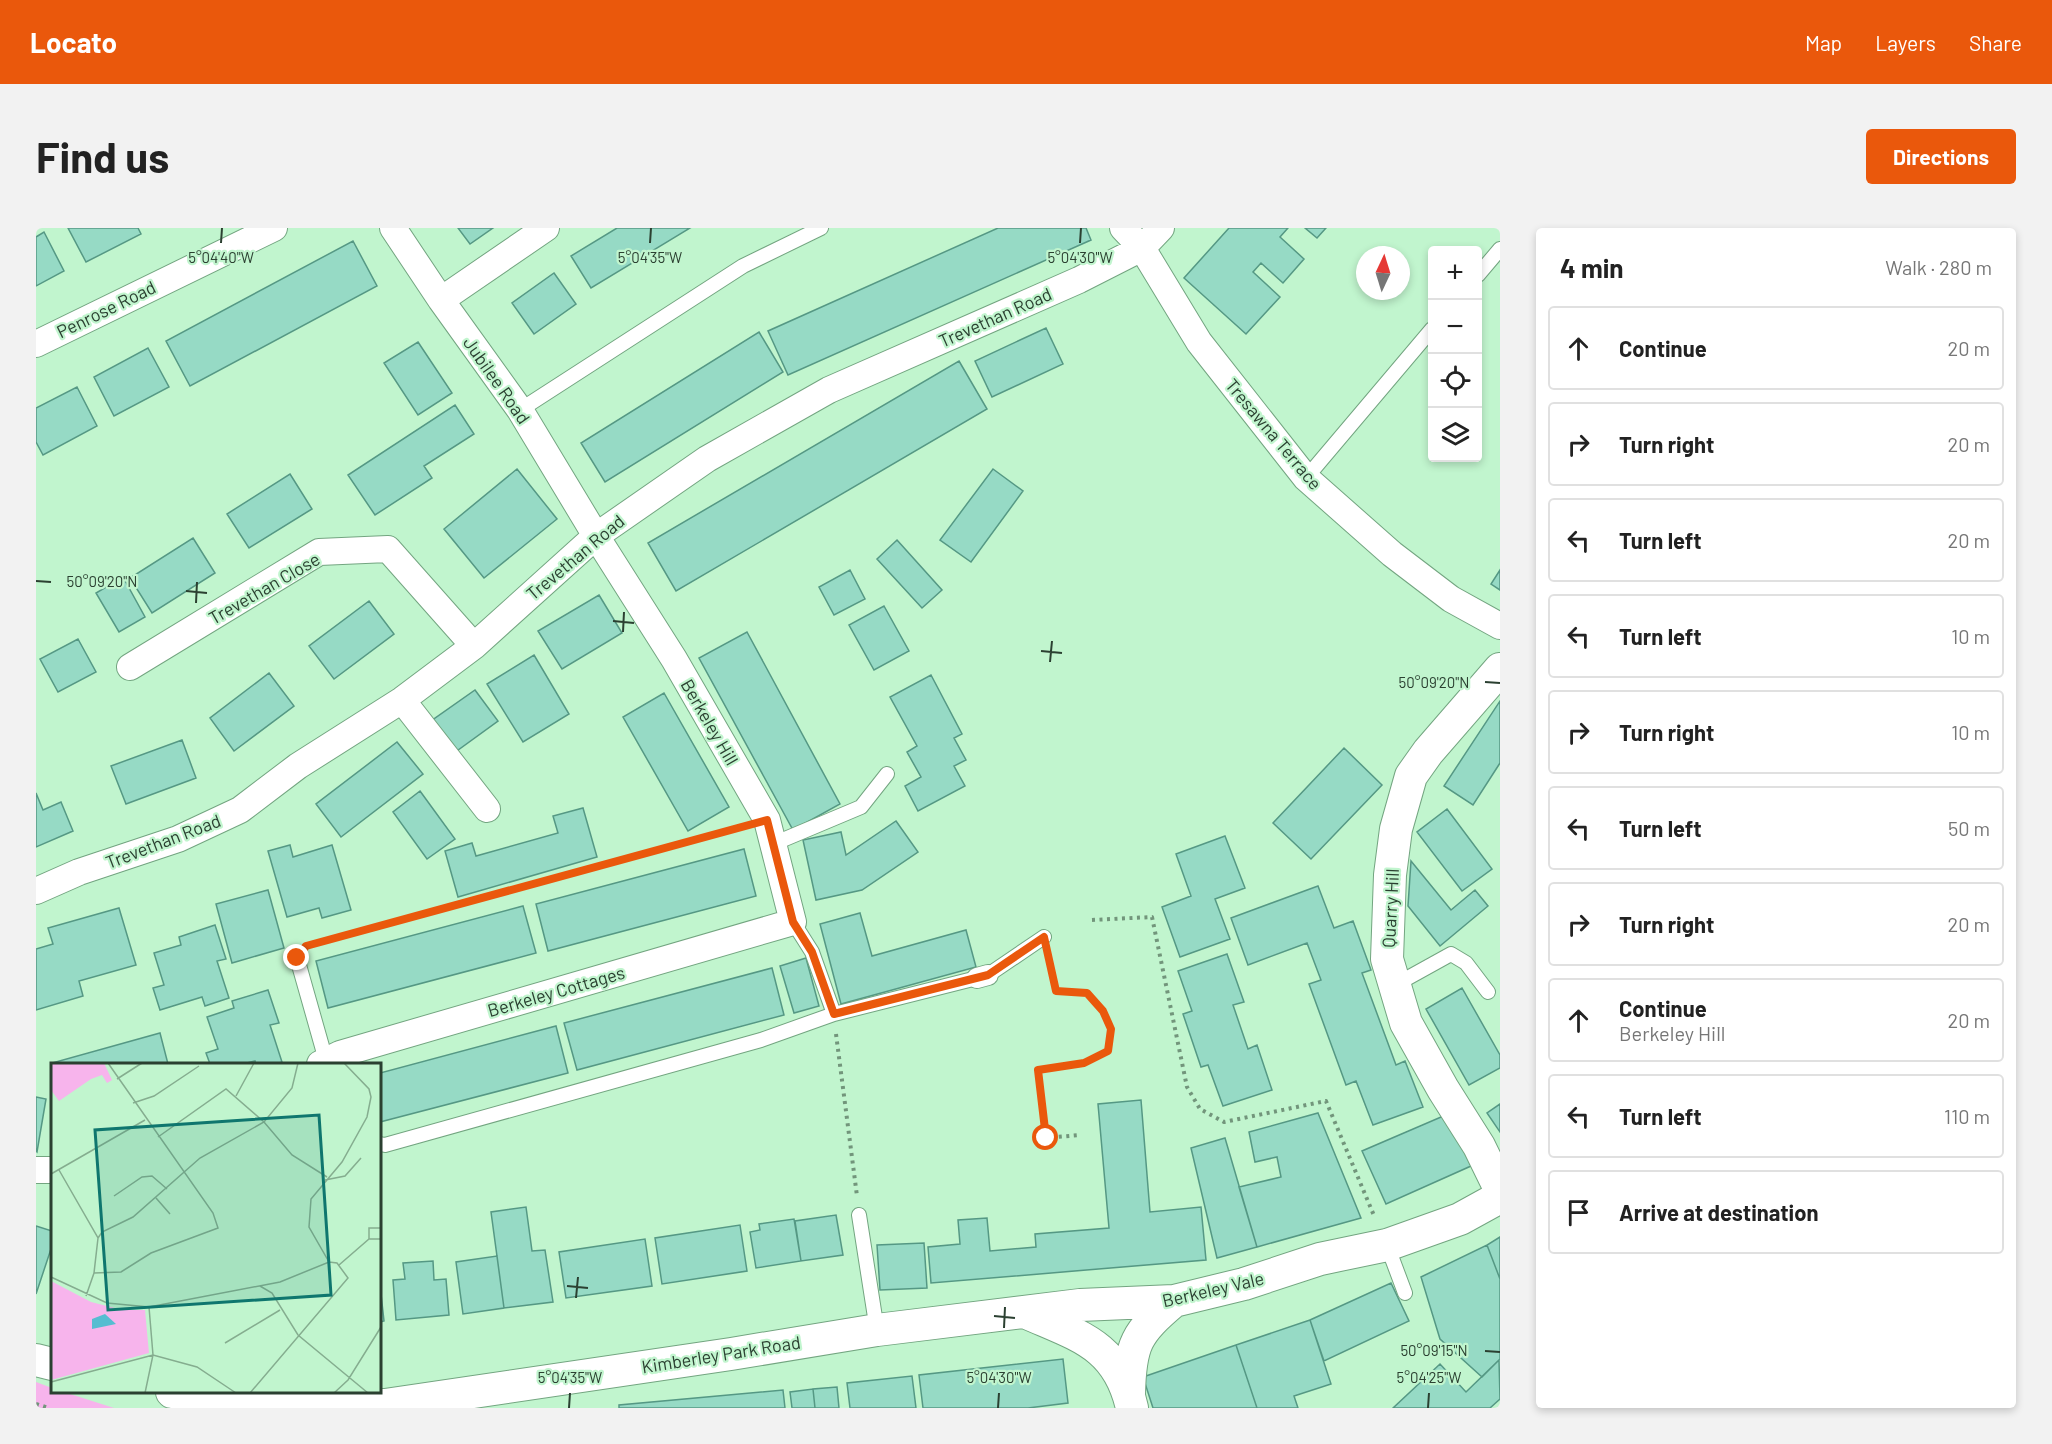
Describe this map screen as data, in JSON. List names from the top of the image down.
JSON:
{
  "streets": {
    "street": [
      "Penrose Road",
      "Trevethan Road",
      "Jubilee Road",
      "Tresawna Terrace",
      "Trevethan Close",
      "Berkeley Hill",
      "Quarry Hill",
      "Berkeley Cottages",
      "Berkeley Vale",
      "Kimberley Park Road"
    ]
  },
  "crossings": [
    ["Trevethan Road", "Jubilee Road"],
    ["Trevethan Road", "Tresawna Terrace"],
    ["Trevethan Road", "Trevethan Close"],
    ["Trevethan Road", "Berkeley Hill"],
    ["Jubilee Road", "Berkeley Hill"],
    ["Berkeley Hill", "Berkeley Cottages"],
    ["Berkeley Vale", "Kimberley Park Road"]
  ],
  "north": "top",
  "page": {
    "header": "Locato",
    "nav": ["Map", "Layers", "Share"],
    "buttons": "Directions",
    "title": "Find us",
    "heading": ["4 min", "Walk · 280 m"],
    "map_buttons": ["+", "−"],
    "list": [
      ["Continue", "20 m"],
      ["Turn right", "20 m"],
      ["Turn left", "20 m"],
      ["Turn left", "10 m"],
      ["Turn right", "10 m"],
      ["Turn left", "50 m"],
      ["Turn right", "20 m"],
      ["Continue", "Berkeley Hill", "20 m"],
      ["Turn left", "110 m"],
      "Arrive at destination"
    ]
  },
  "coordinates": [
    "5°04'40\"W",
    "5°04'35\"W",
    "5°04'30\"W",
    "50°09'20\"N",
    "50°09'15\"N",
    "5°04'25\"W"
  ]
}
